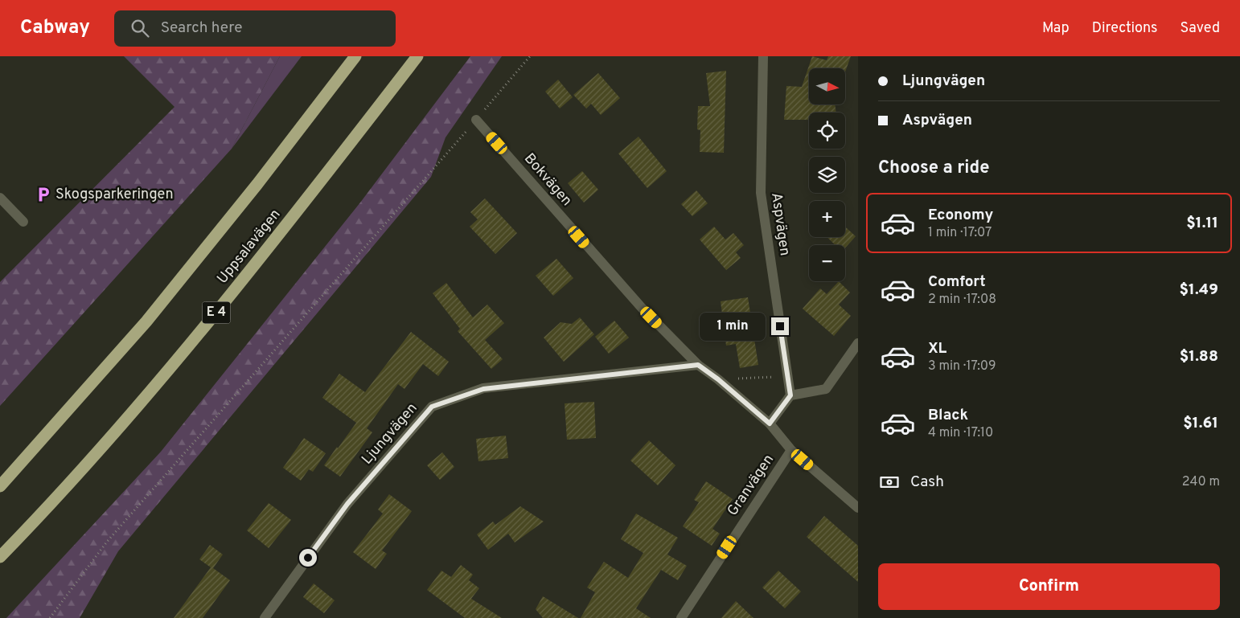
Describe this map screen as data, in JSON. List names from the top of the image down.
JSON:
{
  "streets": {
    "highway": ["Uppsalavägen", "E 4"],
    "street": [
      "Bokvägen",
      "Aspvägen",
      "Ljungvägen",
      "Granvägen"
    ]
  },
  "crossings": [
    ["Bokvägen", "Ljungvägen"],
    ["Bokvägen", "Granvägen"]
  ],
  "places": {
    "parking": ["Skogsparkeringen"]
  },
  "north": "right",
  "page": {
    "header": "Cabway",
    "search": "Search here",
    "nav": ["Map", "Directions", "Saved"],
    "banner": ["Ljungvägen", "Aspvägen"],
    "map_buttons": ["+", "−"],
    "heading": "Choose a ride",
    "list": [
      {
        "name": "Economy",
        "note": "1 min · 17:07",
        "value": "$1.11"
      },
      {
        "name": "Comfort",
        "note": "2 min · 17:08",
        "value": "$1.49"
      },
      {
        "name": "XL",
        "note": "3 min · 17:09",
        "value": "$1.88"
      },
      {
        "name": "Black",
        "note": "4 min · 17:10",
        "value": "$1.61"
      }
    ],
    "bubble": "1 min",
    "pay": ["Cash", "240 m"],
    "buttons": "Confirm"
  }
}
